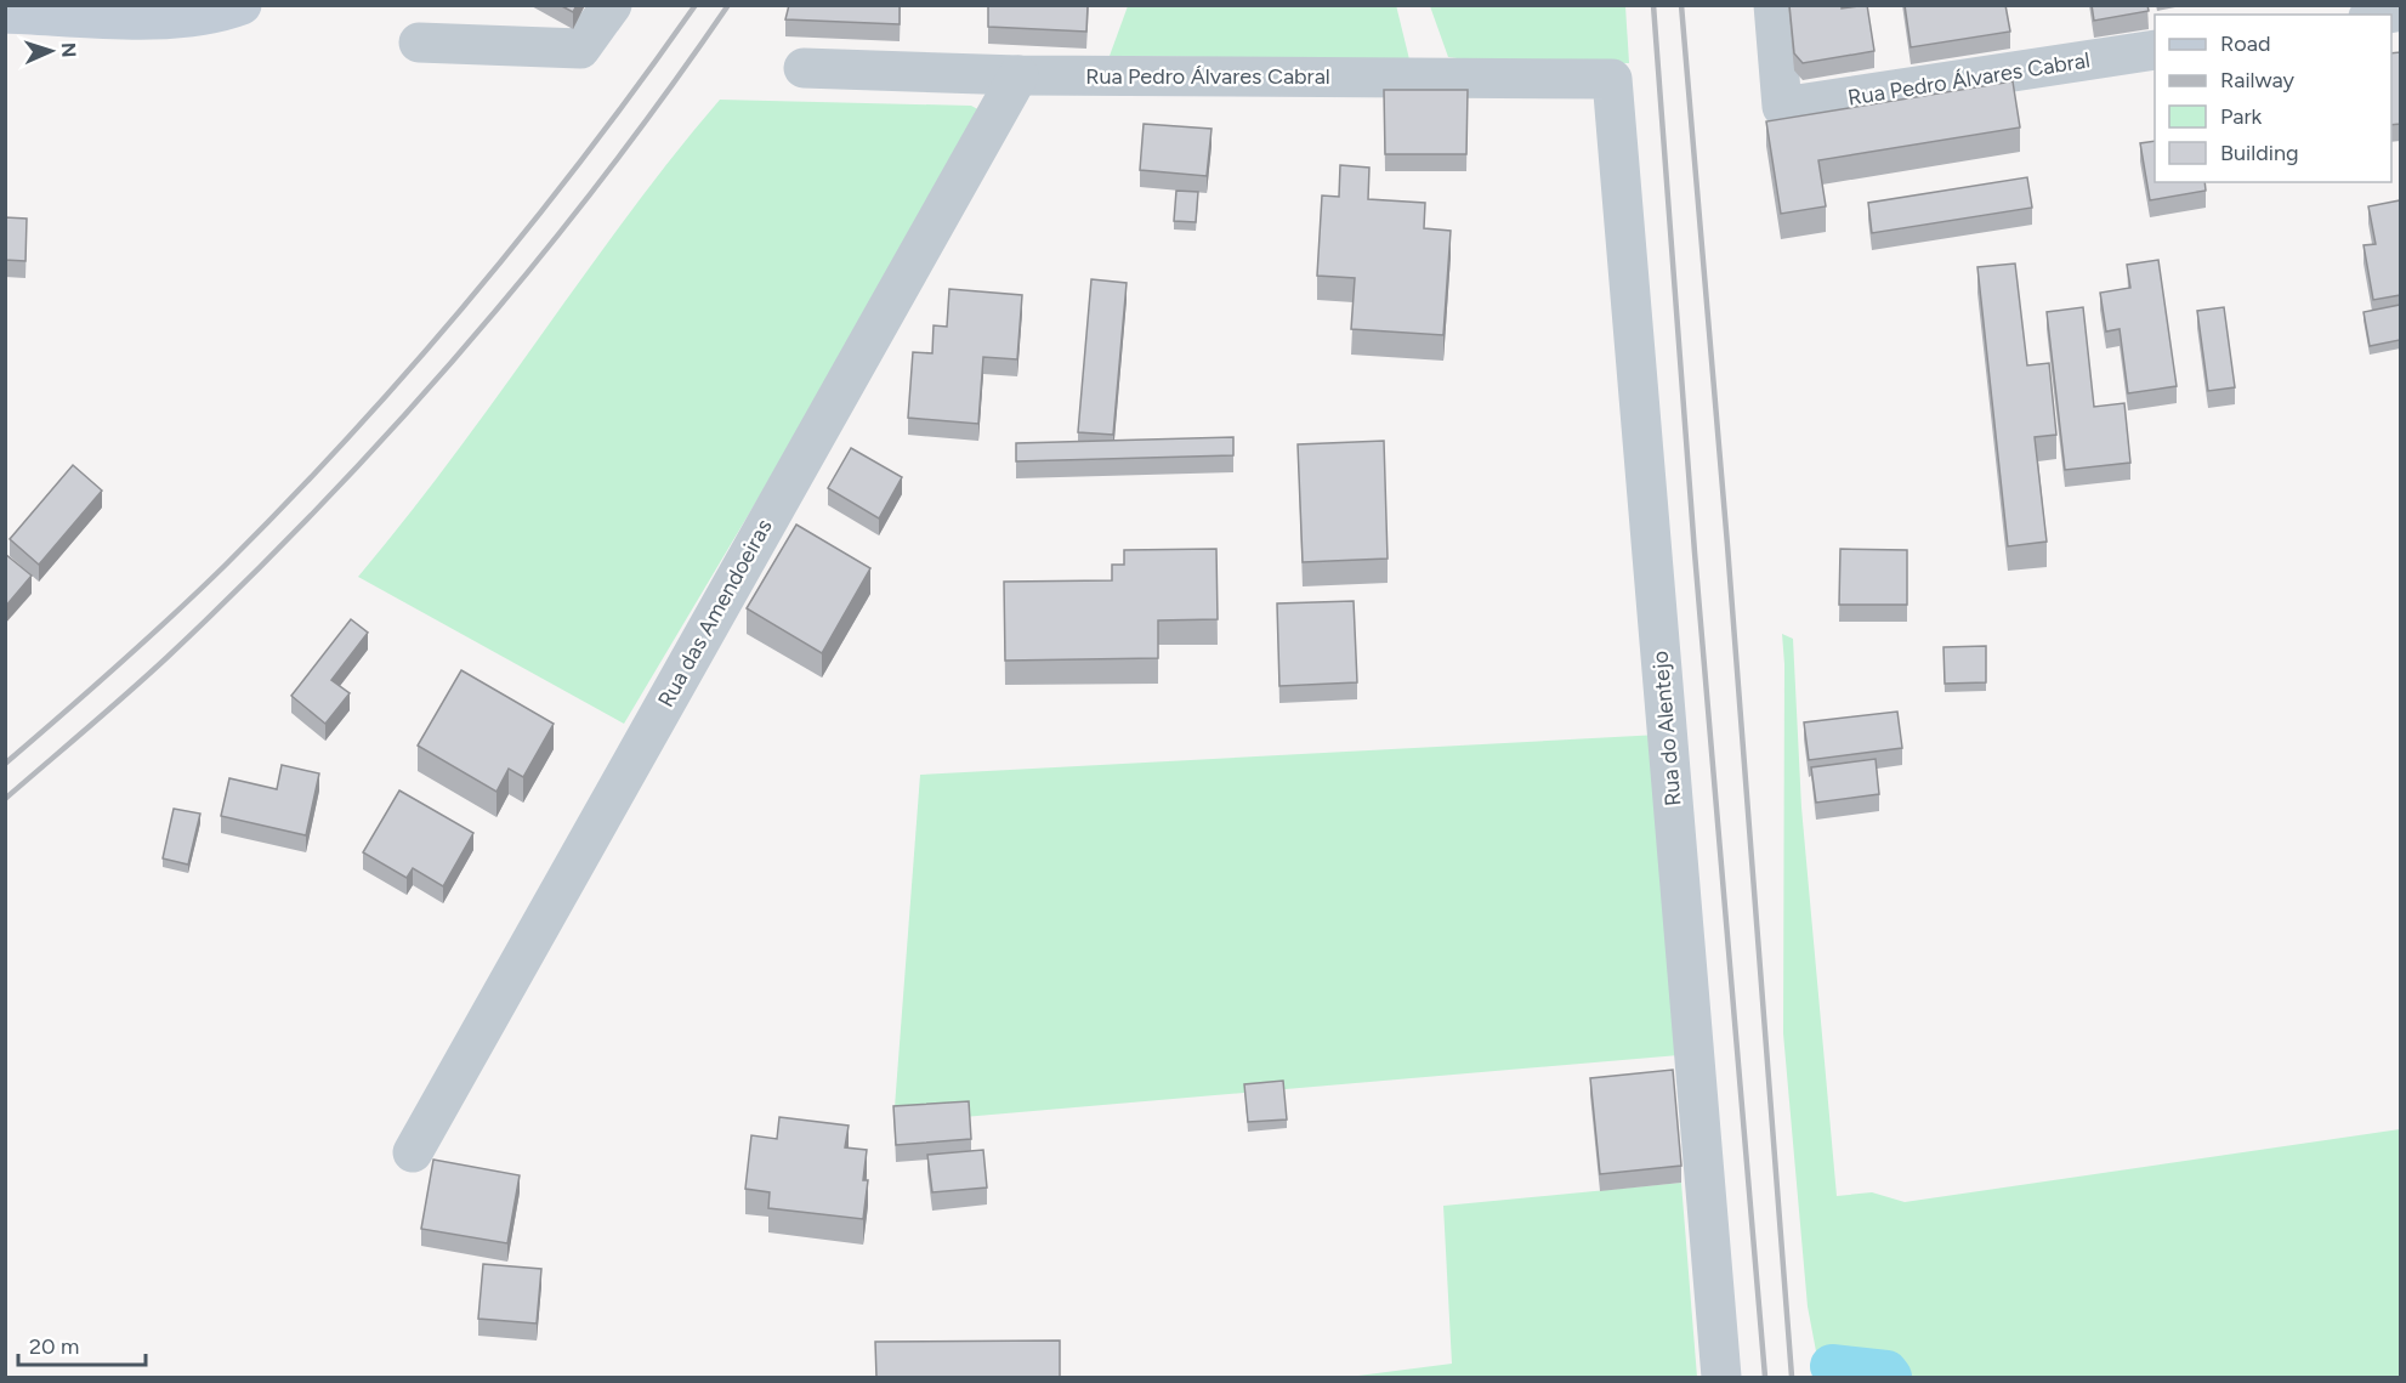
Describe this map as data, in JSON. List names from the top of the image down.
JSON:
{
  "streets": {
    "street": ["Rua Pedro Álvares Cabral", "Rua das Amendoeiras", "Rua do Alentejo"]
  },
  "crossings": [
    ["Rua Pedro Álvares Cabral", "Rua das Amendoeiras"],
    ["Rua Pedro Álvares Cabral", "Rua do Alentejo"]
  ],
  "legend": [
    "Road",
    "Railway",
    "Park",
    "Building"
  ],
  "scale_bar": "20 m",
  "north": "right"
}
